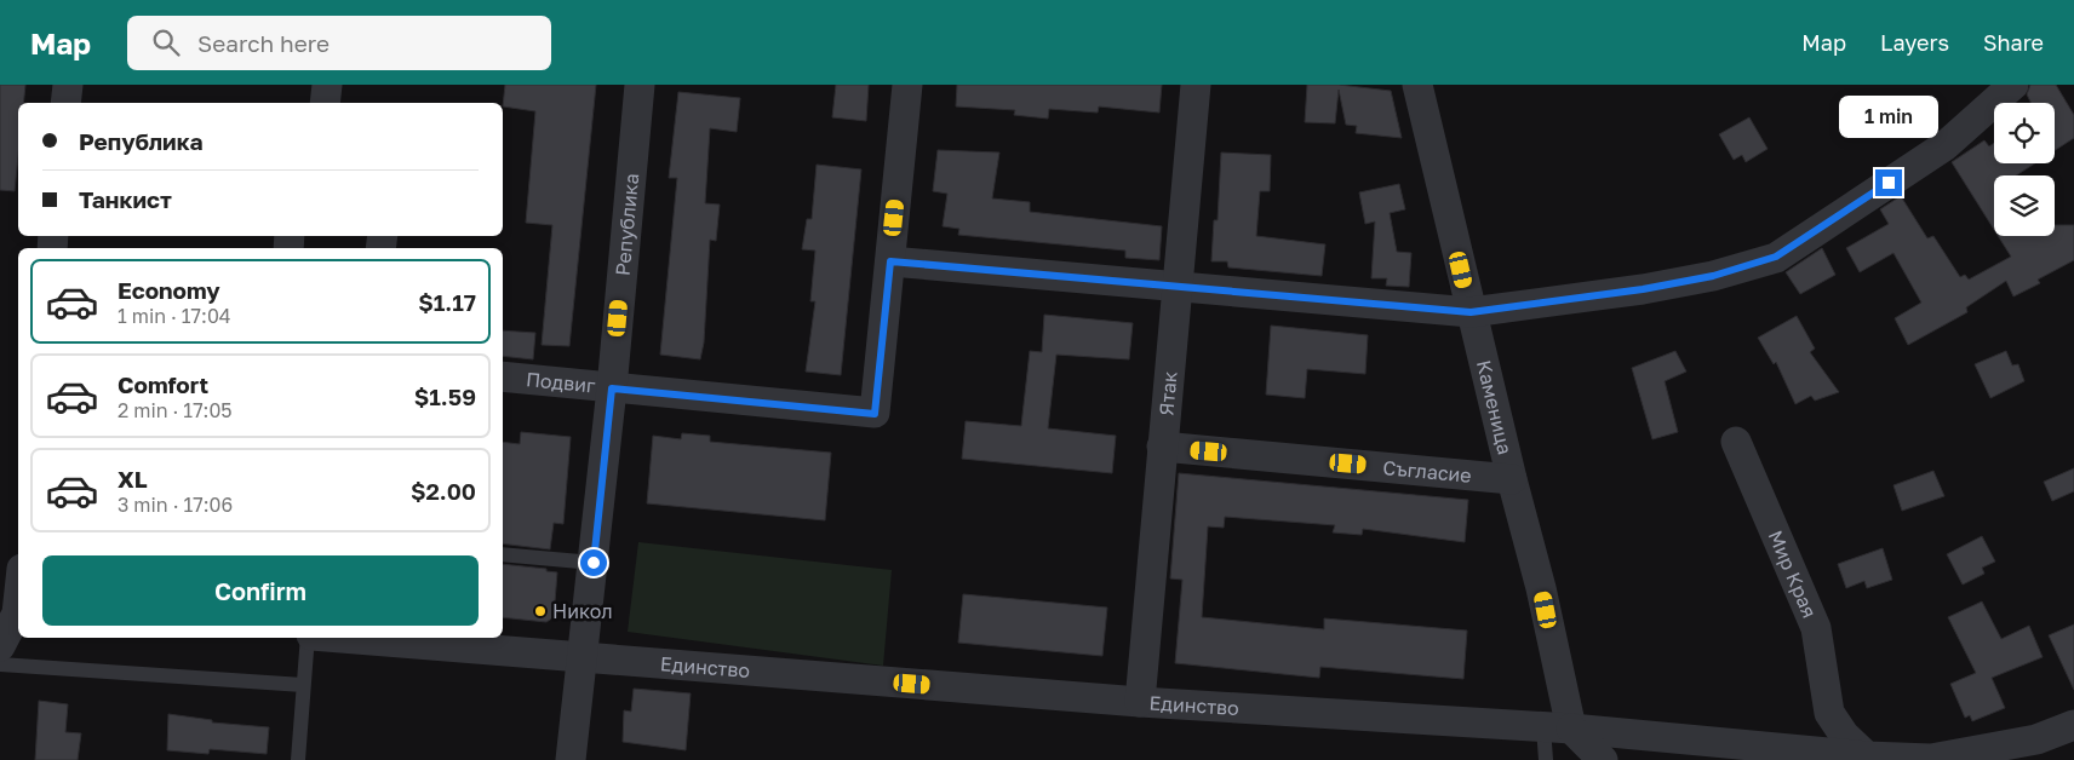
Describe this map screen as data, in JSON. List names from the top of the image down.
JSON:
{
  "streets": {
    "street": [
      "Република",
      "Подвиг",
      "Ятак",
      "Каменица",
      "Съгласие",
      "Мир Края",
      "Единство"
    ]
  },
  "crossings": [
    ["Република", "Подвиг"],
    ["Република", "Единство"],
    ["Ятак", "Съгласие"],
    ["Ятак", "Единство"],
    ["Каменица", "Съгласие"],
    ["Каменица", "Единство"],
    ["Мир Края", "Единство"]
  ],
  "places": ["Никол"],
  "page": {
    "header": "Map",
    "search": "Search here",
    "nav": ["Map", "Layers", "Share"],
    "bubble": "1 min",
    "banner": ["Република", "Танкист"],
    "list": [
      {
        "name": "Economy",
        "note": "1 min · 17:04",
        "value": "$1.17"
      },
      {
        "name": "Comfort",
        "note": "2 min · 17:05",
        "value": "$1.59"
      },
      {
        "name": "XL",
        "note": "3 min · 17:06",
        "value": "$2.00"
      }
    ],
    "buttons": "Confirm"
  }
}
